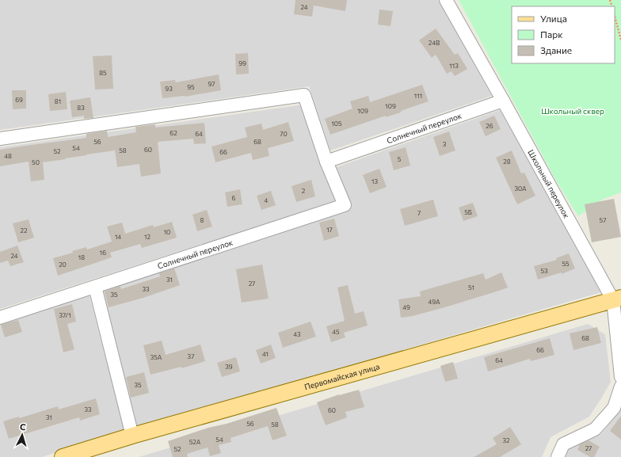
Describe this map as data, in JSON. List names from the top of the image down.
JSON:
{
  "streets": {
    "main road": ["Первомайская улица"],
    "street": ["Солнечный переулок", "Школьный переулок"]
  },
  "crossings": [
    ["Солнечный переулок", "Школьный переулок"],
    ["Школьный переулок", "Первомайская улица"]
  ],
  "parks": ["Школьный сквер"],
  "house_numbers": [
    "24",
    "24В",
    "99",
    "113",
    "85",
    "97",
    "95",
    "93",
    "111",
    "69",
    "81",
    "109",
    "83",
    "109",
    "105",
    "26",
    "62",
    "64",
    "70",
    "56",
    "68",
    "3",
    "54",
    "60",
    "58",
    "52",
    "66",
    "48",
    "5",
    "28",
    "50",
    "13",
    "30А",
    "2",
    "6",
    "4",
    "5Б",
    "7",
    "8",
    "57",
    "17",
    "22",
    "10",
    "14",
    "12",
    "16",
    "24",
    "18",
    "55",
    "20",
    "53",
    "31",
    "27",
    "51",
    "33",
    "35",
    "49А",
    "49",
    "37/1",
    "45",
    "43",
    "68",
    "66",
    "41",
    "37",
    "35А",
    "64",
    "39",
    "35",
    "33",
    "60",
    "31",
    "56",
    "58",
    "54",
    "32",
    "52А",
    "27",
    "52"
  ],
  "legend": ["Улица", "Парк", "Здание"],
  "north": "top"
}
